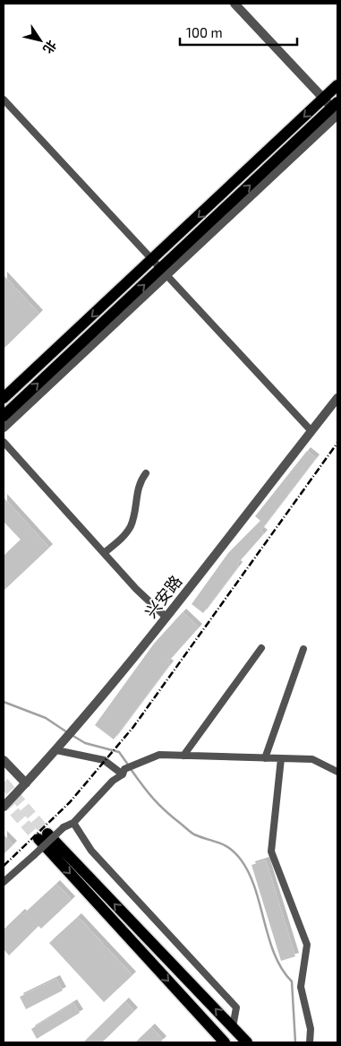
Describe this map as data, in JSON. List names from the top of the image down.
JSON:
{
  "streets": {
    "street": ["兴安路"]
  },
  "scale_bar": "100 m",
  "north": "bottom right"
}
